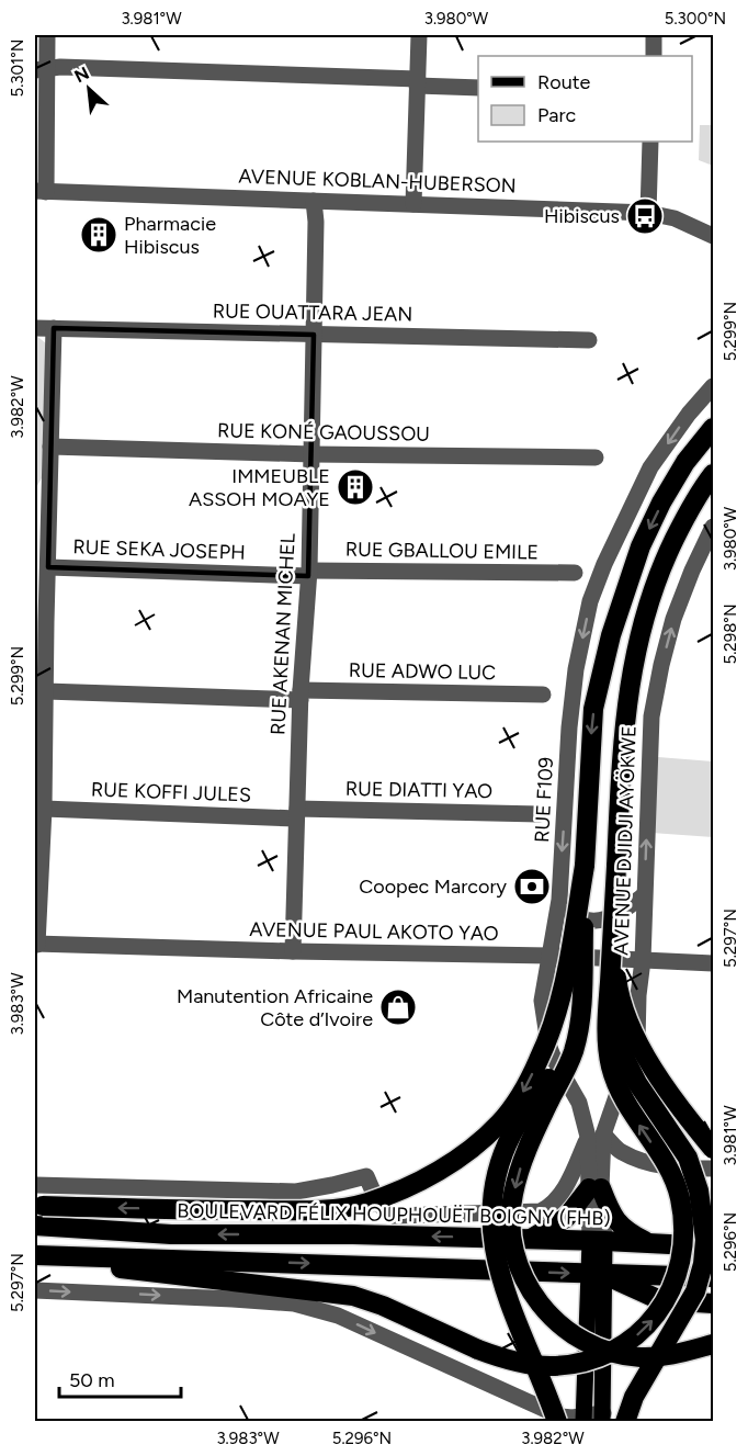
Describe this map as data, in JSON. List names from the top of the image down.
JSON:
{
  "streets": {
    "highway": ["BOULEVARD FÉLIX HOUPHOUËT BOIGNY (FHB)"],
    "street": [
      "AVENUE KOBLAN-HUBERSON",
      "RUE OUATTARA JEAN",
      "RUE KONÉ GAOUSSOU",
      "RUE SEKA JOSEPH",
      "RUE GBALLOU EMILE",
      "RUE AKENAN MICHEL",
      "RUE ADWO LUC",
      "RUE DIATTI YAO",
      "RUE KOFFI JULES",
      "RUE F109",
      "AVENUE DJIDJI AYÖKWE",
      "AVENUE PAUL AKOTO YAO"
    ]
  },
  "crossings": [
    ["AVENUE KOBLAN-HUBERSON", "RUE AKENAN MICHEL"],
    ["RUE OUATTARA JEAN", "RUE AKENAN MICHEL"],
    ["RUE KONÉ GAOUSSOU", "RUE AKENAN MICHEL"],
    ["RUE SEKA JOSEPH", "RUE GBALLOU EMILE"],
    ["RUE SEKA JOSEPH", "RUE AKENAN MICHEL"],
    ["RUE GBALLOU EMILE", "RUE AKENAN MICHEL"],
    ["RUE AKENAN MICHEL", "RUE ADWO LUC"],
    ["RUE AKENAN MICHEL", "RUE DIATTI YAO"],
    ["RUE AKENAN MICHEL", "RUE KOFFI JULES"],
    ["RUE AKENAN MICHEL", "AVENUE PAUL AKOTO YAO"],
    ["RUE DIATTI YAO", "RUE KOFFI JULES"],
    ["RUE F109", "AVENUE DJIDJI AYÖKWE"],
    ["RUE F109", "AVENUE PAUL AKOTO YAO"],
    ["AVENUE DJIDJI AYÖKWE", "AVENUE PAUL AKOTO YAO"],
    ["AVENUE DJIDJI AYÖKWE", "BOULEVARD FÉLIX HOUPHOUËT BOIGNY (FHB)"]
  ],
  "one_way": ["RUE F109", "AVENUE DJIDJI AYÖKWE"],
  "places": {
    "bus stop": ["Hibiscus"],
    "building": ["Pharmacie Hibiscus", "IMMEUBLE ASSOH MOAYE"],
    "bank": ["Coopec Marcory"],
    "shop": ["Manutention Africaine Côte d’Ivoire"]
  },
  "legend": ["Route", "Parc"],
  "scale_bar": "50 m",
  "north": "top left",
  "coordinates": [
    "3.981°W",
    "3.980°W",
    "5.300°N",
    "5.301°N",
    "5.299°N",
    "3.982°W",
    "5.298°N",
    "5.297°N",
    "3.983°W",
    "5.296°N"
  ]
}
